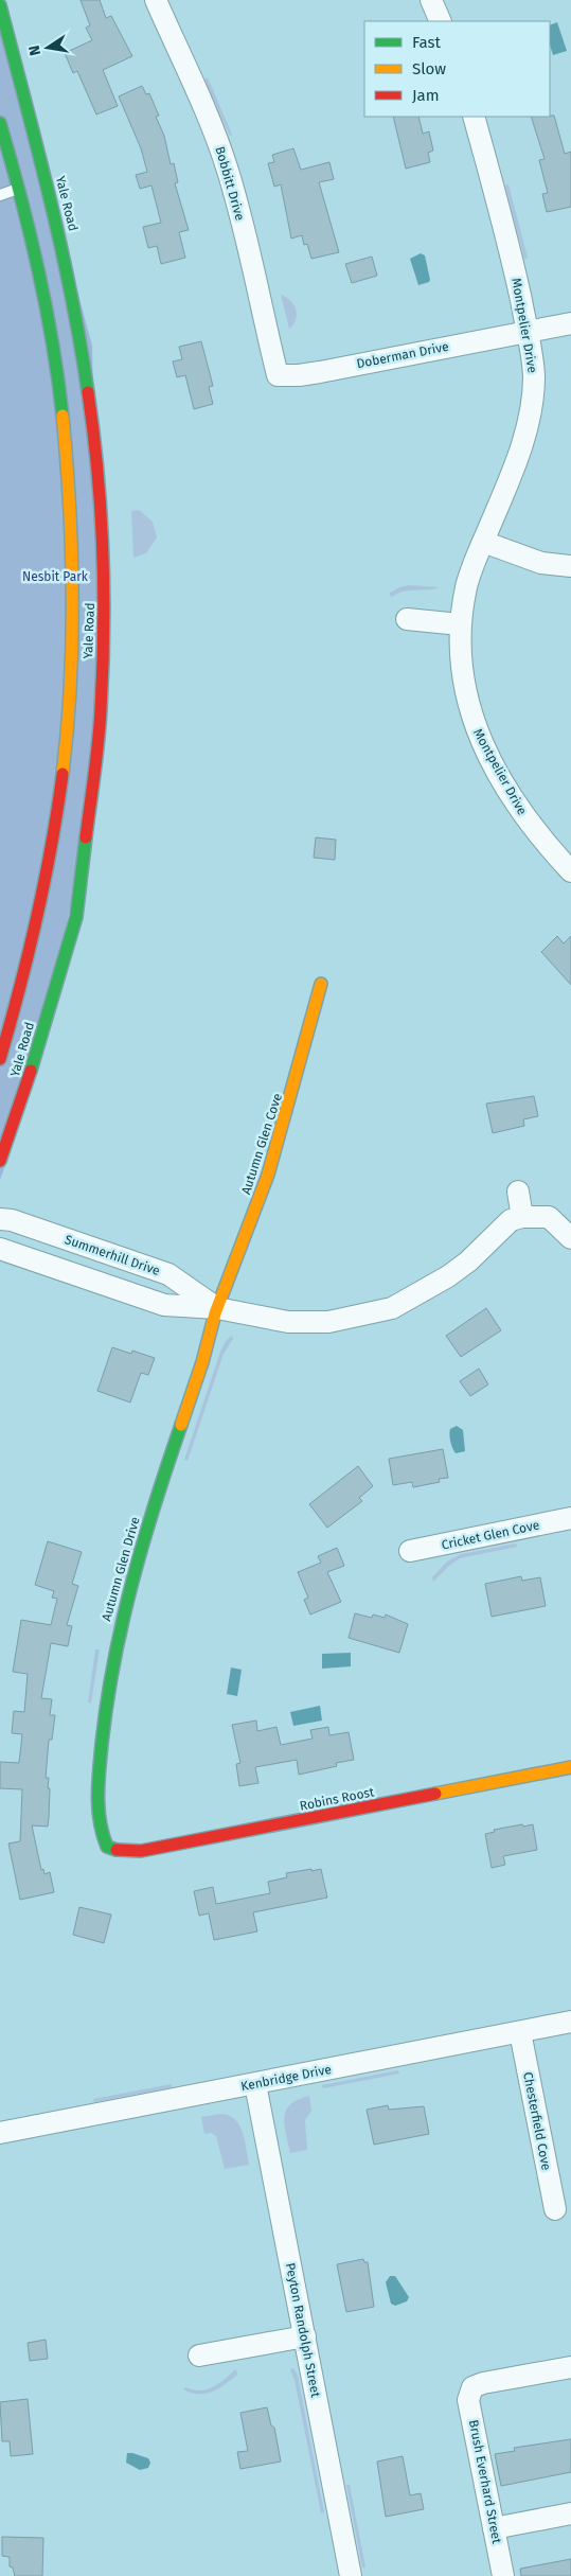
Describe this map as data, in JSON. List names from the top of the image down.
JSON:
{
  "streets": {
    "main road": [
      "Yale Road",
      "Autumn Glen Cove",
      "Autumn Glen Drive",
      "Robins Roost"
    ],
    "street": [
      "Bobbitt Drive",
      "Montpelier Drive",
      "Doberman Drive",
      "Summerhill Drive",
      "Cricket Glen Cove",
      "Kenbridge Drive",
      "Chesterfield Cove",
      "Peyton Randolph Street",
      "Brush Everhard Street"
    ]
  },
  "crossings": [
    ["Bobbitt Drive", "Doberman Drive"],
    ["Montpelier Drive", "Doberman Drive"],
    ["Autumn Glen Cove", "Summerhill Drive"],
    ["Autumn Glen Cove", "Autumn Glen Drive"],
    ["Summerhill Drive", "Autumn Glen Drive"],
    ["Autumn Glen Drive", "Robins Roost"],
    ["Kenbridge Drive", "Chesterfield Cove"],
    ["Kenbridge Drive", "Peyton Randolph Street"]
  ],
  "parks": ["Nesbit Park"],
  "legend": ["Fast", "Slow", "Jam"],
  "north": "left"
}
